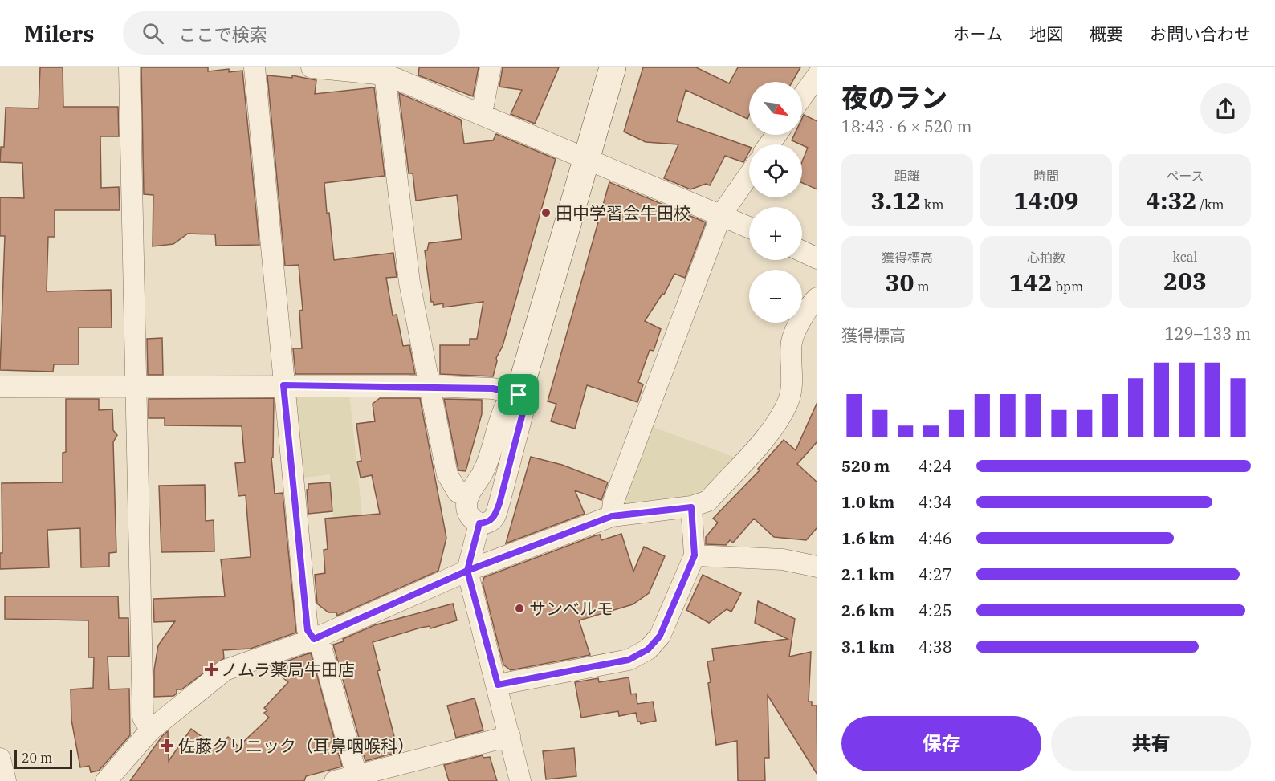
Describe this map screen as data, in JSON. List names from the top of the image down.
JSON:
{
  "places": {
    "other": ["田中学習会牛田校", "サンベルモ"],
    "health": ["ノムラ薬局牛田店", "佐藤クリニック（耳鼻咽喉科）"]
  },
  "scale_bar": "20 m",
  "north": "bottom right",
  "page": {
    "header": "Milers",
    "search": "ここで検索",
    "nav": [
      "ホーム",
      "地図",
      "概要",
      "お問い合わせ"
    ],
    "heading": ["夜のラン", "18:43 · 6 × 520 m"],
    "map_buttons": ["+", "−"],
    "stats": [
      ["距離", "3.12 km"],
      ["時間", "14:09"],
      ["ペース", "4:32 /km"],
      ["獲得標高", "30 m"],
      ["心拍数", "142 bpm"],
      ["kcal", "203"]
    ],
    "chart": ["獲得標高", "129–133 m"],
    "list": [
      {
        "name": "520 m",
        "note": "4:24"
      },
      {
        "name": "1.0 km",
        "note": "4:34"
      },
      {
        "name": "1.6 km",
        "note": "4:46"
      },
      {
        "name": "2.1 km",
        "note": "4:27"
      },
      {
        "name": "2.6 km",
        "note": "4:25"
      },
      {
        "name": "3.1 km",
        "note": "4:38"
      }
    ],
    "buttons": ["保存", "共有"],
    "scale": "20 m"
  }
}
